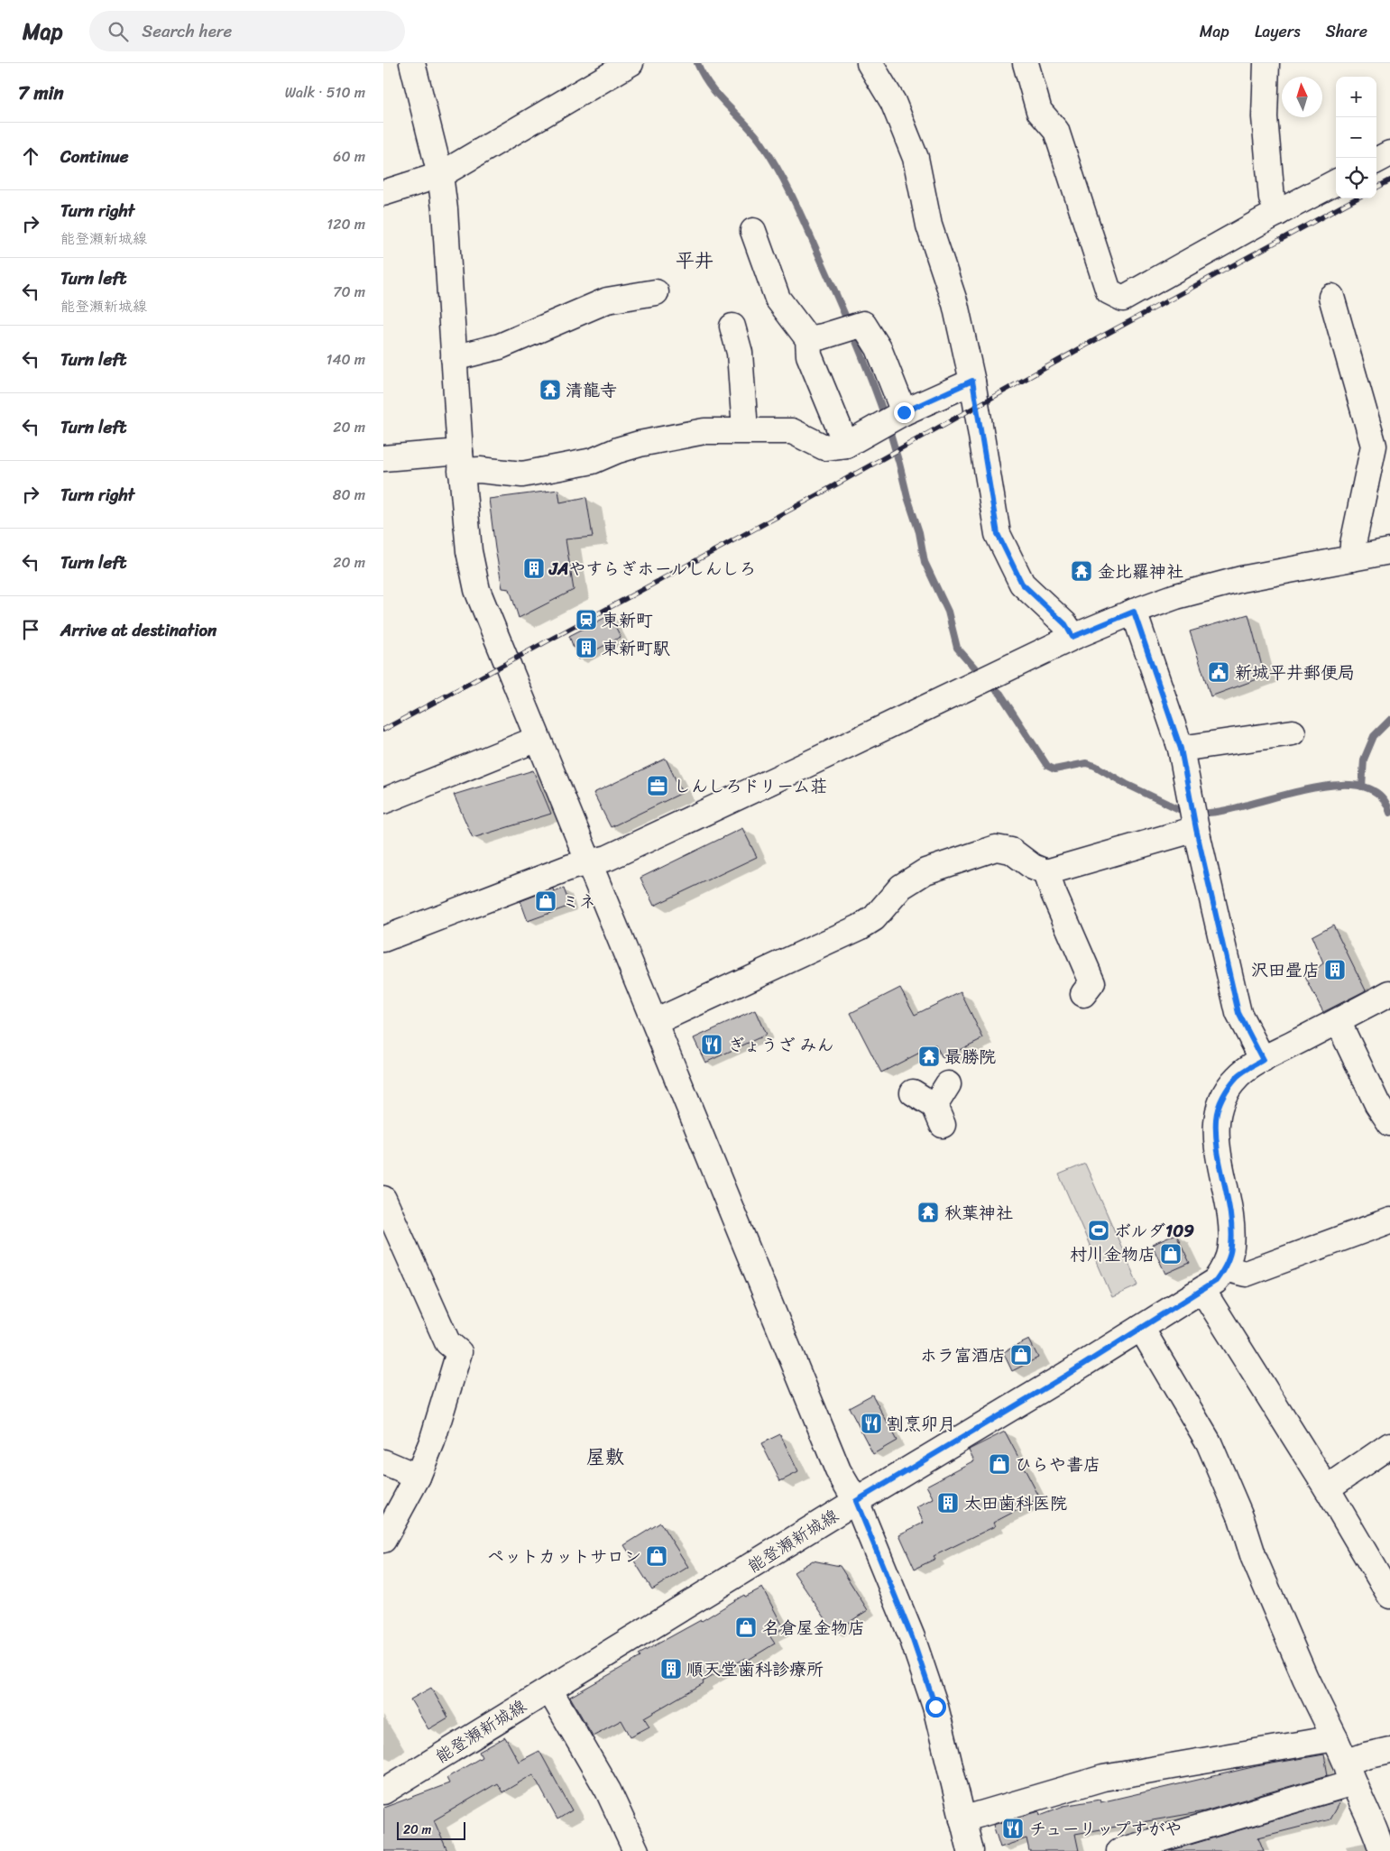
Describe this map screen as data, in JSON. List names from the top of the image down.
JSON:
{
  "streets": {
    "street": ["能登瀬新城線"]
  },
  "districts": ["平井", "屋敷"],
  "places": {
    "temple": [
      "清龍寺",
      "金比羅神社",
      "最勝院",
      "秋葉神社"
    ],
    "building": [
      "JAやすらぎホールしんしろ",
      "東新町駅",
      "沢田畳店",
      "太田歯科医院",
      "順天堂歯科診療所"
    ],
    "station": ["東新町"],
    "public building": ["新城平井郵便局"],
    "office": ["しんしろドリーム荘"],
    "shop": [
      "ミネ",
      "村川金物店",
      "ホラ富酒店",
      "ひらや書店",
      "ペットカットサロン",
      "名倉屋金物店"
    ],
    "restaurant": ["ぎょうざ みん", "割烹卯月", "チューリップすがや"],
    "sports": ["ボルダ109"]
  },
  "scale_bar": "20 m",
  "north": "top",
  "page": {
    "header": "Map",
    "search": "Search here",
    "nav": ["Map", "Layers", "Share"],
    "heading": ["7 min", "Walk · 510 m"],
    "map_buttons": ["+", "−"],
    "list": [
      ["Continue", "60 m"],
      ["Turn right", "能登瀬新城線", "120 m"],
      ["Turn left", "能登瀬新城線", "70 m"],
      ["Turn left", "140 m"],
      ["Turn left", "20 m"],
      ["Turn right", "80 m"],
      ["Turn left", "20 m"],
      "Arrive at destination"
    ],
    "scale": "20 m"
  }
}
